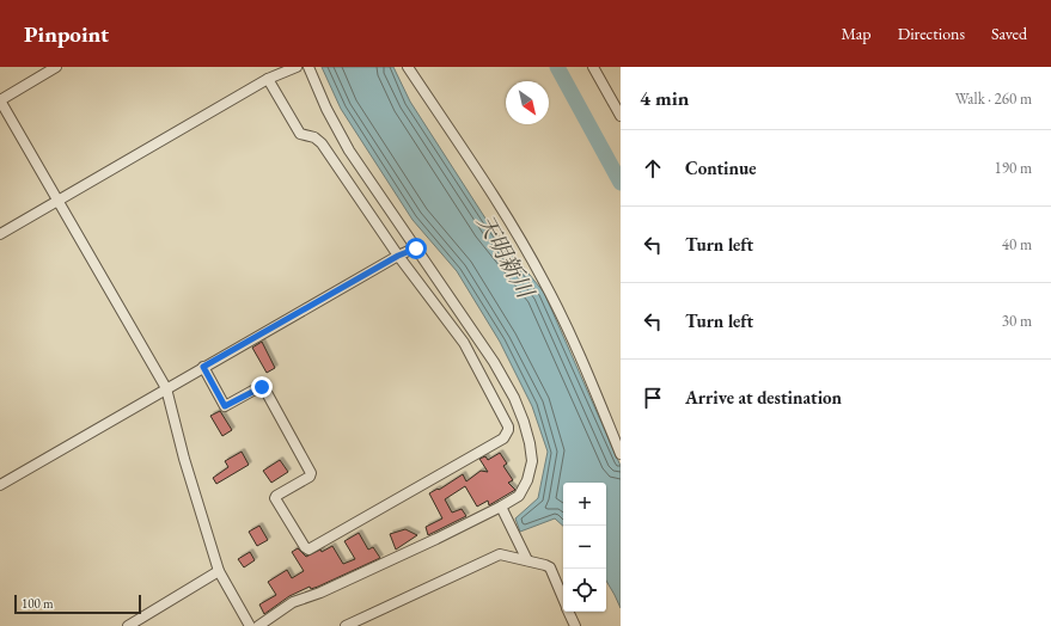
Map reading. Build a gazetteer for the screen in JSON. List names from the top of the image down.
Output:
{
  "water": ["天明新川"],
  "scale_bar": "100 m",
  "north": "bottom right",
  "page": {
    "header": "Pinpoint",
    "nav": ["Map", "Directions", "Saved"],
    "heading": ["4 min", "Walk · 260 m"],
    "list": [
      ["Continue", "190 m"],
      ["Turn left", "40 m"],
      ["Turn left", "30 m"],
      "Arrive at destination"
    ],
    "map_buttons": ["+", "−"],
    "scale": "100 m"
  }
}
